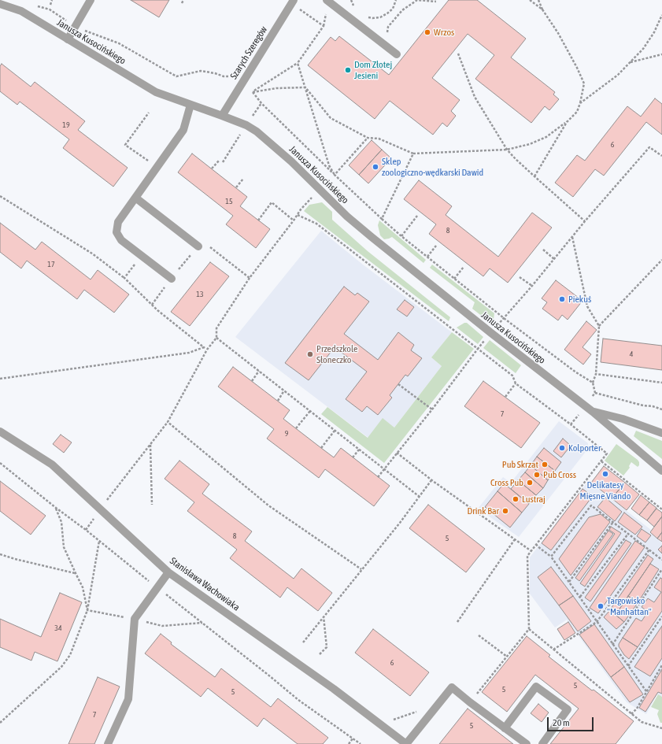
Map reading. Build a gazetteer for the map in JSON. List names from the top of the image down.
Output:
{
  "streets": {
    "street": ["Janusza Kusocińskiego", "Szarych Szeregów", "Stanisława Wachowiaka"]
  },
  "crossings": [
    ["Janusza Kusocińskiego", "Szarych Szeregów"]
  ],
  "places": [
    "Wrzos",
    "Dom Złotej Jesieni",
    "Sklep zoologiczno-wędkarski Dawid",
    "Piekuś",
    "Przedszkole Słoneczko",
    "Kolporter",
    "Pub Skrzat",
    "Delikatesy Mięsne Viando",
    "Pub Cross",
    "Cross Pub",
    "Lustraj",
    "Drink Bar",
    "Targowisko \"Manhattan\""
  ],
  "house_numbers": [
    "19",
    "6",
    "15",
    "8",
    "17",
    "13",
    "4",
    "7",
    "9",
    "8",
    "5",
    "34",
    "6",
    "5",
    "5",
    "5",
    "7",
    "5"
  ],
  "scale_bar": "20 m"
}
